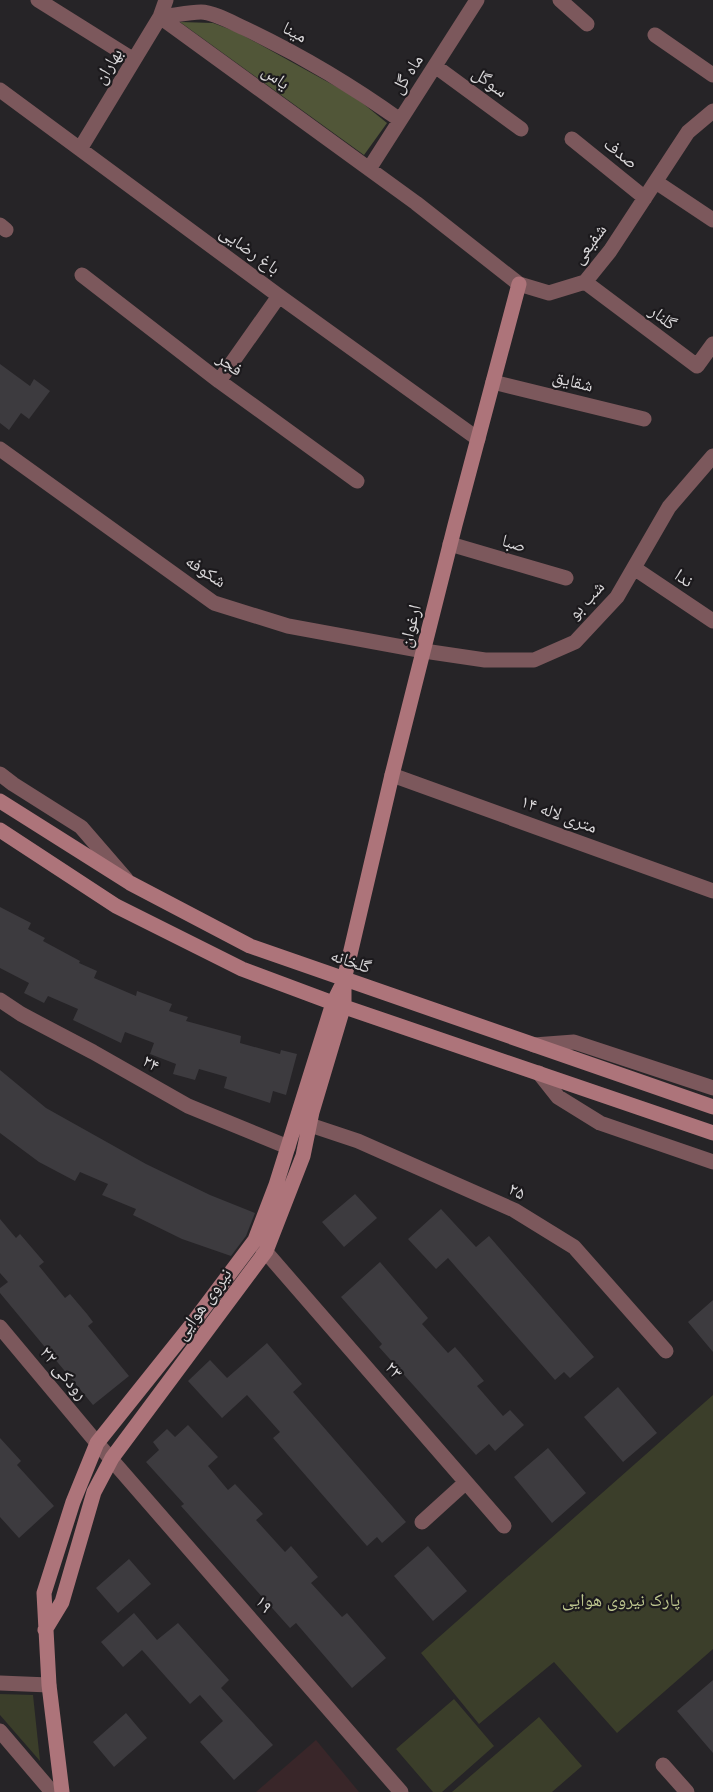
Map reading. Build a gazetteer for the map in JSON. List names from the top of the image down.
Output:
{
  "streets": {
    "street": [
      "مینا",
      "بهاران",
      "ماه گل",
      "یاس",
      "سوگل",
      "صدف",
      "شفیعی",
      "باغ رضایی",
      "گلنار",
      "فجر",
      "شقایق",
      "صبا",
      "شکوفه",
      "ندا",
      "شب بو",
      "ارغوان",
      "۱۴ متری لاله",
      "گلخانه",
      "۲۴",
      "۲۵",
      "نیروی هوایی",
      "۲۳",
      "رودکی ۲۲",
      "۱۹"
    ]
  },
  "crossings": [
    ["مینا", "بهاران"],
    ["مینا", "ماه گل"],
    ["مینا", "یاس"],
    ["بهاران", "یاس"],
    ["بهاران", "باغ رضایی"],
    ["ماه گل", "یاس"],
    ["ماه گل", "سوگل"],
    ["ماه گل", "شفیعی"],
    ["یاس", "شفیعی"],
    ["صدف", "شفیعی"],
    ["شفیعی", "گلنار"],
    ["شفیعی", "ارغوان"],
    ["باغ رضایی", "ارغوان"],
    ["شقایق", "ارغوان"],
    ["صبا", "ارغوان"],
    ["شکوفه", "شب بو"],
    ["شکوفه", "ارغوان"],
    ["ندا", "شب بو"],
    ["شب بو", "ارغوان"],
    ["ارغوان", "۱۴ متری لاله"],
    ["ارغوان", "گلخانه"],
    ["ارغوان", "نیروی هوایی"],
    ["۲۴", "نیروی هوایی"],
    ["۲۵", "نیروی هوایی"],
    ["نیروی هوایی", "۲۳"],
    ["نیروی هوایی", "رودکی ۲۲"],
    ["نیروی هوایی", "۱۹"],
    ["رودکی ۲۲", "۱۹"]
  ],
  "parks": ["پارک نیروی هوایی"]
}
